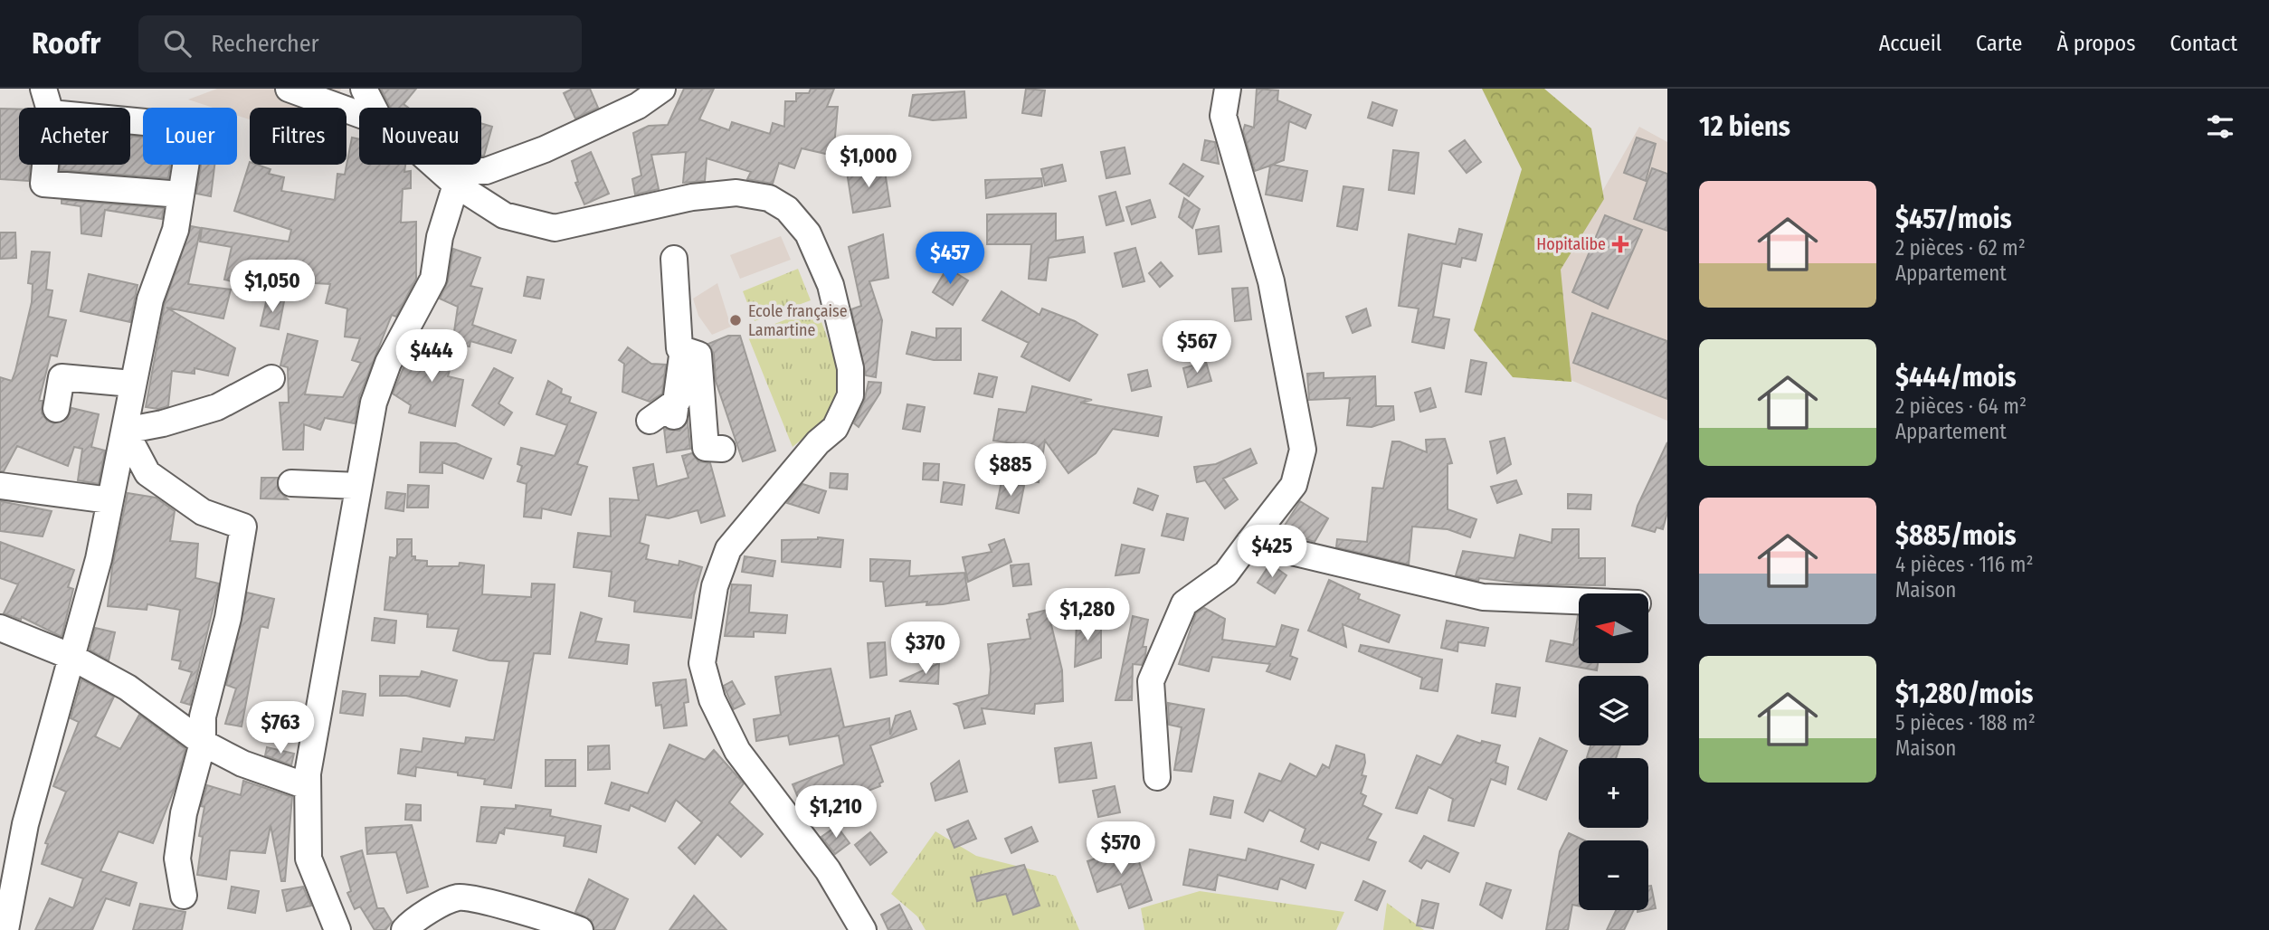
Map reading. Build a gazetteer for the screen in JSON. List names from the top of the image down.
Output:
{
  "places": {
    "health": ["Hopitalibe"],
    "other": ["Ecole française Lamartine"]
  },
  "north": "left",
  "page": {
    "header": "Roofr",
    "search": "Rechercher",
    "nav": [
      "Accueil",
      "Carte",
      "À propos",
      "Contact"
    ],
    "heading": "12 biens",
    "chip": [
      "Acheter",
      "Louer",
      "Filtres",
      "Nouveau"
    ],
    "price": [
      "$1,000",
      "$457",
      "$1,050",
      "$567",
      "$444",
      "$885",
      "$425",
      "$1,280",
      "$370",
      "$763",
      "$1,210",
      "$570"
    ],
    "list": [
      {
        "name": "$457/mois",
        "note": "2 pièces · 62 m² · Appartement"
      },
      {
        "name": "$444/mois",
        "note": "2 pièces · 64 m² · Appartement"
      },
      {
        "name": "$885/mois",
        "note": "4 pièces · 116 m² · Maison"
      },
      {
        "name": "$1,280/mois",
        "note": "5 pièces · 188 m² · Maison"
      }
    ],
    "map_buttons": ["+", "−"]
  }
}
